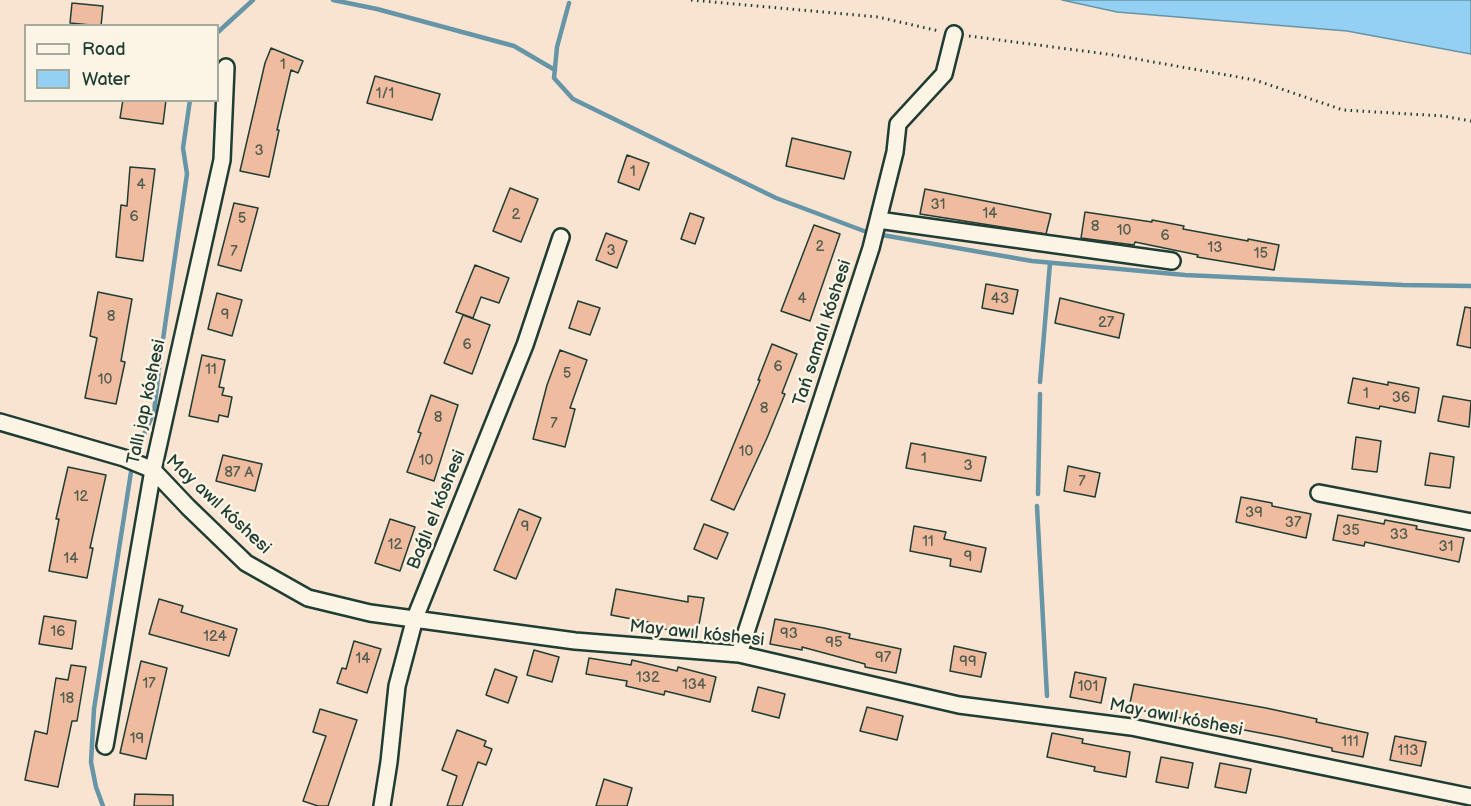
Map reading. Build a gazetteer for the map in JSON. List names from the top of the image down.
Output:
{
  "streets": {
    "street": [
      "Tań samalı kóshesi",
      "Tallı jap kóshesi",
      "May awıl kóshesi",
      "Baǵlı el kóshesi"
    ]
  },
  "crossings": [
    ["Tań samalı kóshesi", "May awıl kóshesi"],
    ["Tallı jap kóshesi", "May awıl kóshesi"],
    ["May awıl kóshesi", "Baǵlı el kóshesi"]
  ],
  "house_numbers": [
    "1",
    "1/1",
    "3",
    "1",
    "4",
    "31",
    "14",
    "2",
    "6",
    "5",
    "8",
    "10",
    "6",
    "2",
    "13",
    "3",
    "7",
    "15",
    "4",
    "43",
    "9",
    "8",
    "27",
    "6",
    "6",
    "11",
    "5",
    "10",
    "1",
    "36",
    "8",
    "8",
    "7",
    "10",
    "1",
    "10",
    "3",
    "87 А",
    "7",
    "12",
    "39",
    "37",
    "9",
    "35",
    "33",
    "11",
    "12",
    "31",
    "9",
    "14",
    "16",
    "93",
    "124",
    "95",
    "97",
    "14",
    "99",
    "132",
    "17",
    "134",
    "101",
    "18",
    "19",
    "111",
    "113"
  ],
  "legend": ["Road", "Water"]
}
